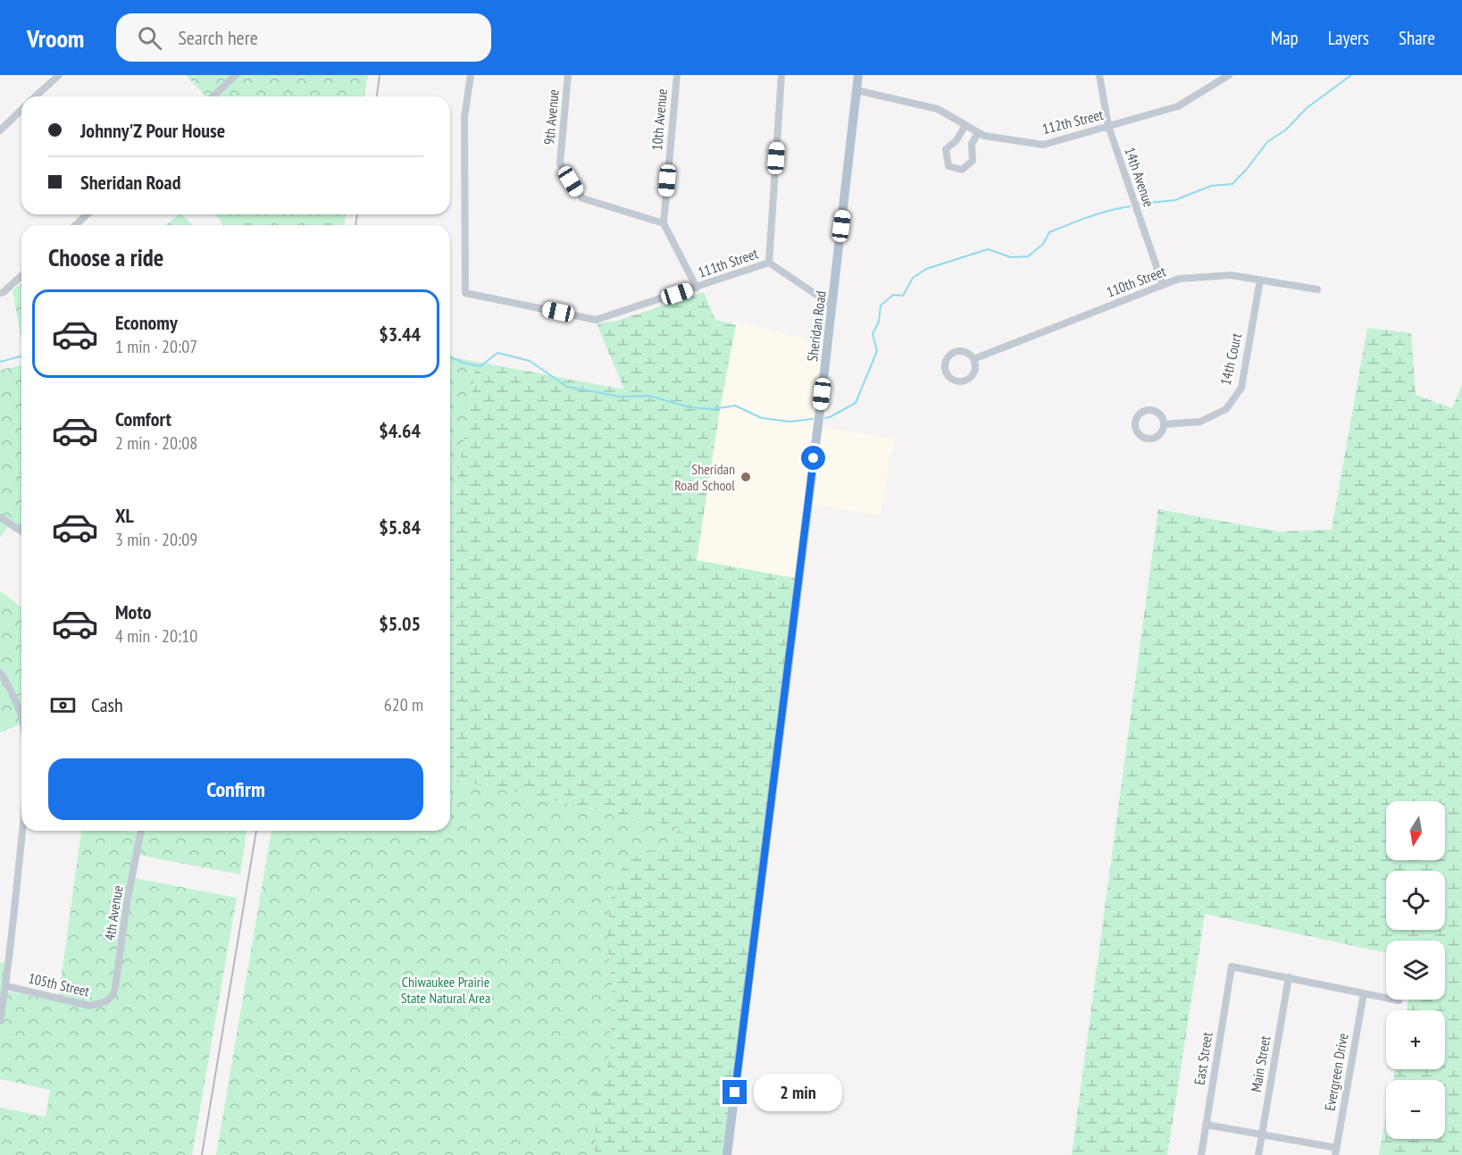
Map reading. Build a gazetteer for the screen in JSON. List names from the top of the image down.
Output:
{
  "streets": {
    "main road": ["Sheridan Road"],
    "street": [
      "9th Avenue",
      "10th Avenue",
      "112th Street",
      "14th Avenue",
      "111th Street",
      "110th Street",
      "14th Court",
      "4th Avenue",
      "105th Street",
      "East Street",
      "Main Street",
      "Evergreen Drive"
    ]
  },
  "crossings": [
    ["9th Avenue", "10th Avenue"],
    ["112th Street", "14th Avenue"],
    ["112th Street", "Sheridan Road"],
    ["14th Avenue", "110th Street"],
    ["111th Street", "Sheridan Road"],
    ["110th Street", "14th Court"],
    ["4th Avenue", "105th Street"],
    ["East Street", "Main Street"]
  ],
  "parks": ["Chiwaukee Prairie State Natural Area"],
  "places": ["Sheridan Road School"],
  "north": "bottom",
  "page": {
    "header": "Vroom",
    "search": "Search here",
    "nav": ["Map", "Layers", "Share"],
    "banner": ["Johnny'Z Pour House", "Sheridan Road"],
    "heading": "Choose a ride",
    "list": [
      {
        "name": "Economy",
        "note": "1 min · 20:07",
        "value": "$3.44"
      },
      {
        "name": "Comfort",
        "note": "2 min · 20:08",
        "value": "$4.64"
      },
      {
        "name": "XL",
        "note": "3 min · 20:09",
        "value": "$5.84"
      },
      {
        "name": "Moto",
        "note": "4 min · 20:10",
        "value": "$5.05"
      }
    ],
    "pay": ["Cash", "620 m"],
    "buttons": "Confirm",
    "map_buttons": ["+", "−"],
    "bubble": "2 min"
  }
}
